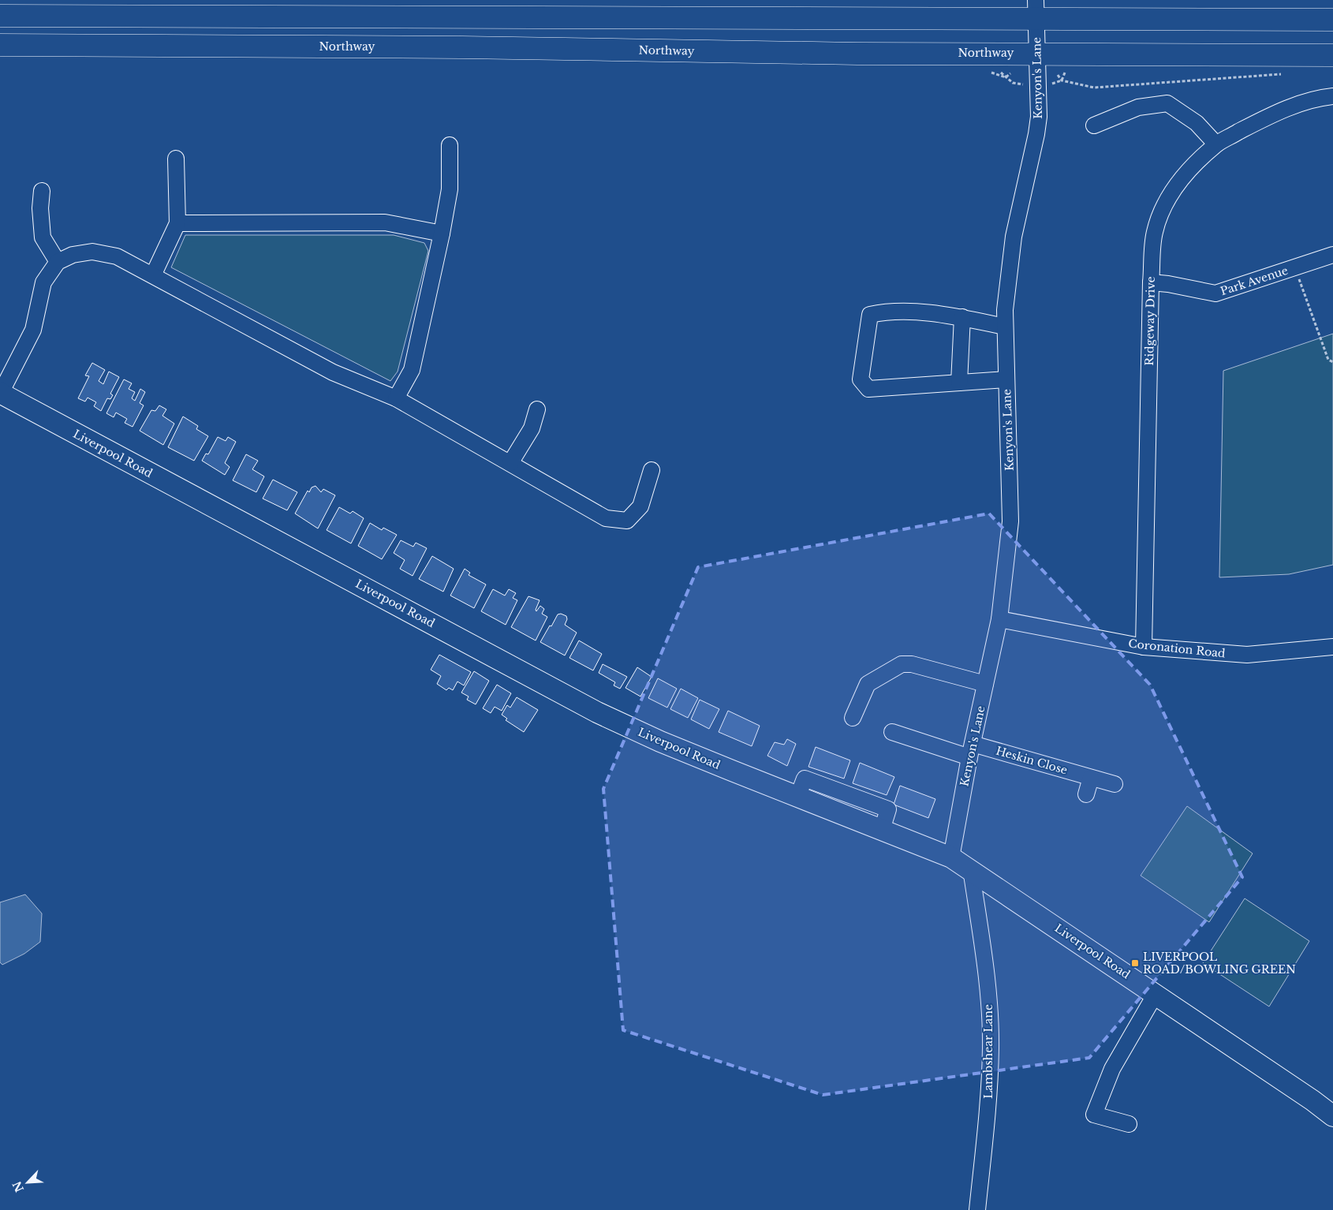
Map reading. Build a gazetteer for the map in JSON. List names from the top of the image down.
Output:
{
  "streets": {
    "highway": ["Northway"],
    "main road": ["Liverpool Road"],
    "street": [
      "Kenyon's Lane",
      "Park Avenue",
      "Ridgeway Drive",
      "Coronation Road",
      "Heskin Close",
      "Lambshear Lane"
    ]
  },
  "crossings": [
    ["Northway", "Kenyon's Lane"],
    ["Kenyon's Lane", "Liverpool Road"],
    ["Kenyon's Lane", "Coronation Road"],
    ["Kenyon's Lane", "Heskin Close"],
    ["Park Avenue", "Ridgeway Drive"],
    ["Ridgeway Drive", "Coronation Road"],
    ["Liverpool Road", "Lambshear Lane"]
  ],
  "places": {
    "transit": ["LIVERPOOL ROAD/BOWLING GREEN"]
  },
  "north": "bottom left"
}
